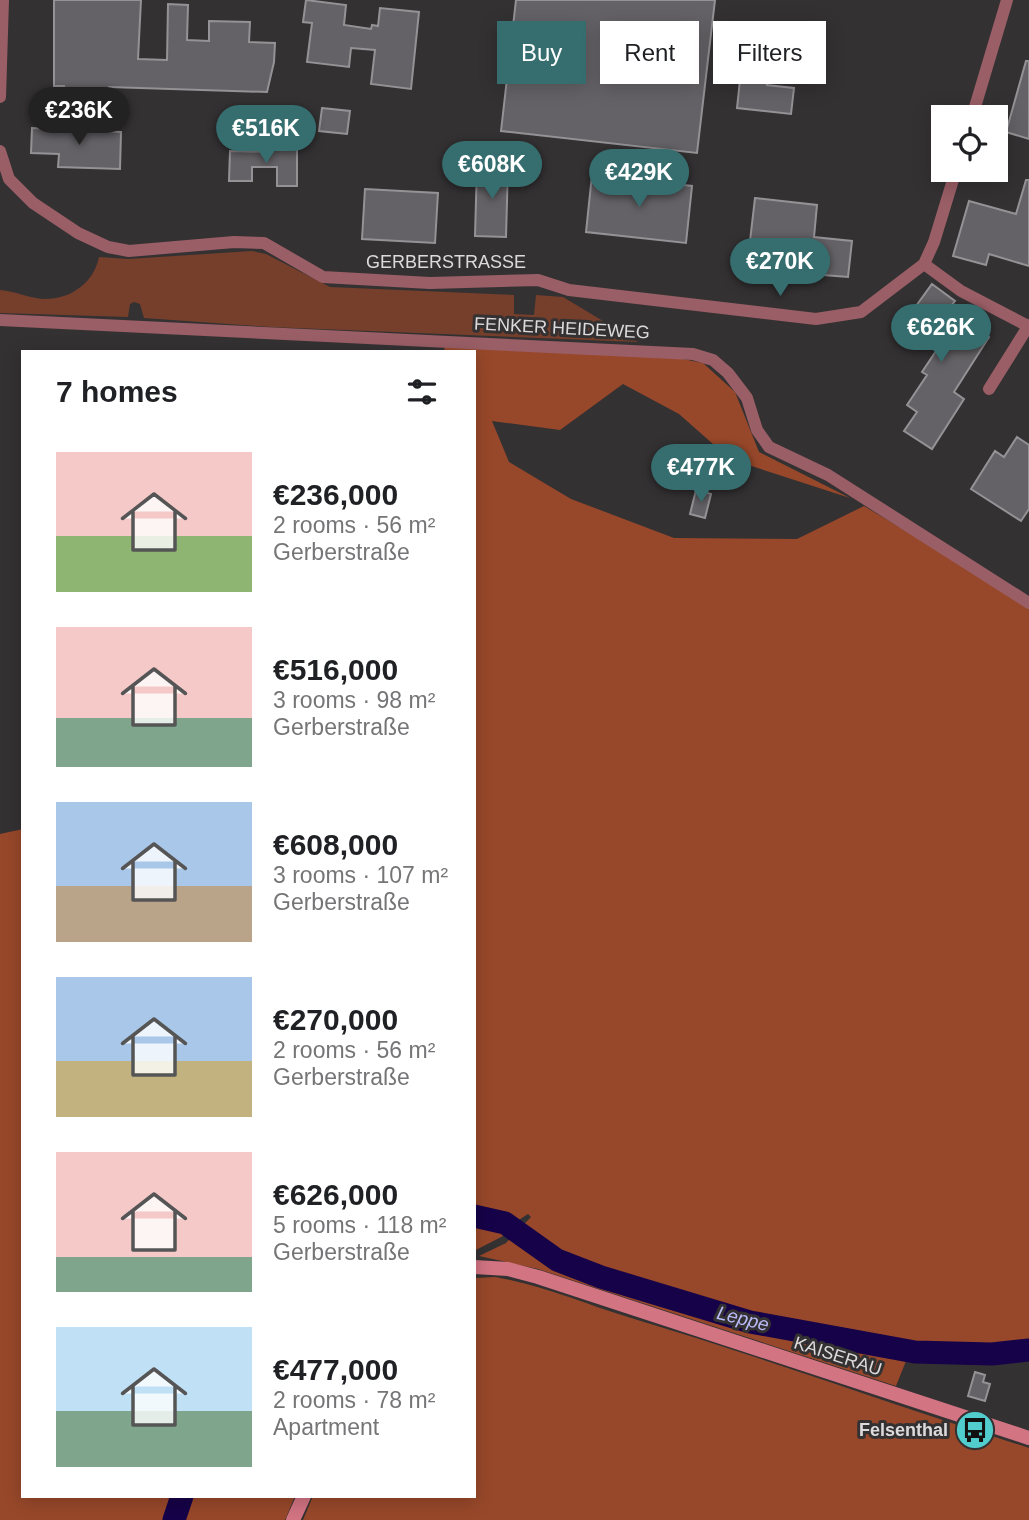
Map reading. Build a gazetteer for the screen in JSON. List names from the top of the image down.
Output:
{
  "streets": {
    "main road": ["KAISERAU"],
    "street": ["GERBERSTRASSE", "FENKER HEIDEWEG"]
  },
  "water": ["Leppe"],
  "places": {
    "bus stop": ["Felsenthal"]
  },
  "page": {
    "chip": ["Buy", "Rent", "Filters"],
    "price": [
      "€236K",
      "€516K",
      "€608K",
      "€429K",
      "€270K",
      "€626K",
      "€477K"
    ],
    "heading": "7 homes",
    "list": [
      {
        "name": "€236,000",
        "note": "2 rooms · 56 m² · Gerberstraße"
      },
      {
        "name": "€516,000",
        "note": "3 rooms · 98 m² · Gerberstraße"
      },
      {
        "name": "€608,000",
        "note": "3 rooms · 107 m² · Gerberstraße"
      },
      {
        "name": "€270,000",
        "note": "2 rooms · 56 m² · Gerberstraße"
      },
      {
        "name": "€626,000",
        "note": "5 rooms · 118 m² · Gerberstraße"
      },
      {
        "name": "€477,000",
        "note": "2 rooms · 78 m² · Apartment"
      }
    ]
  }
}
